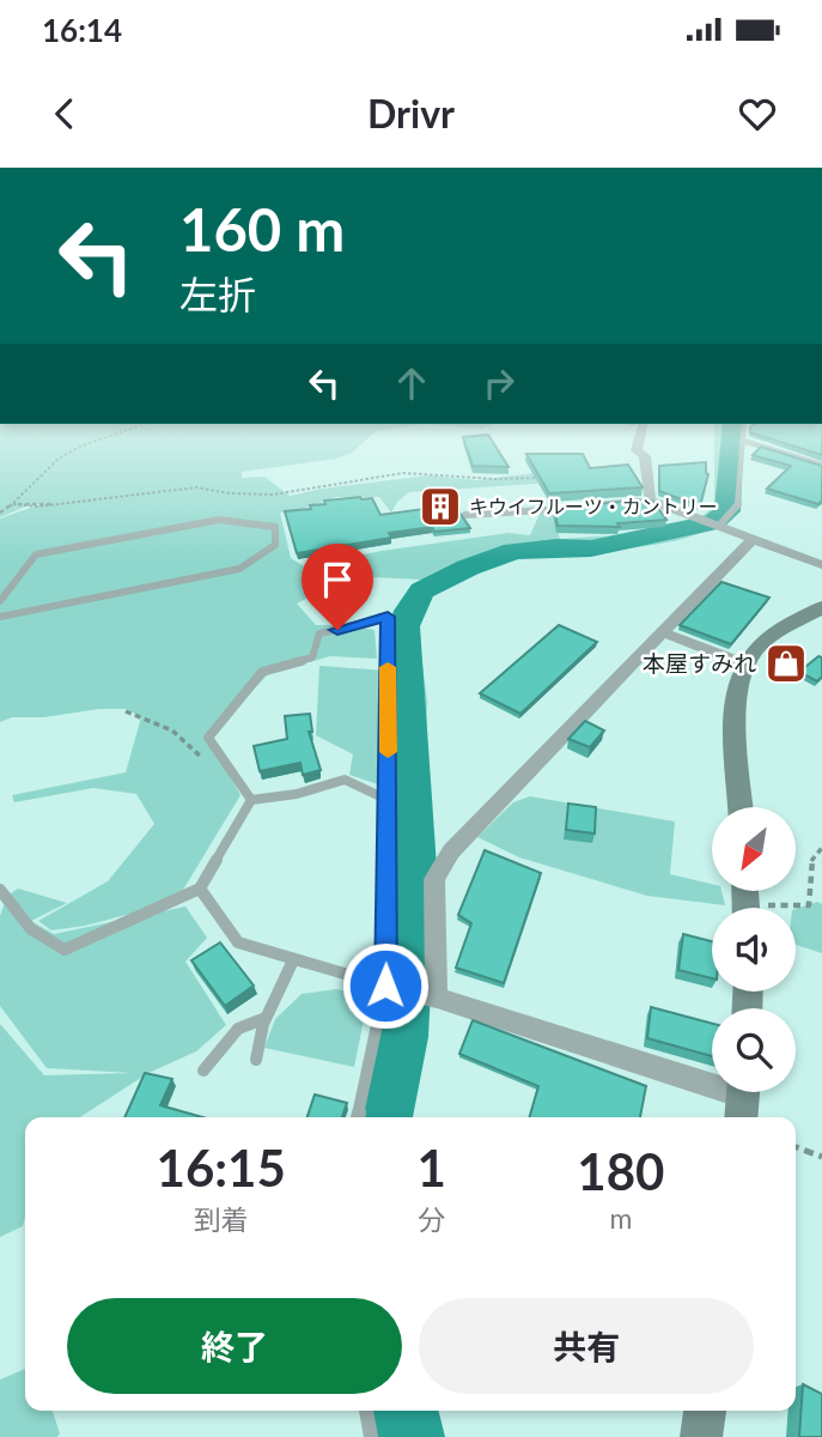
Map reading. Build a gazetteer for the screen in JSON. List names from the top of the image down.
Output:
{
  "places": {
    "building": ["キウイフルーツ・カントリー"],
    "shop": ["本屋すみれ"]
  },
  "north": "bottom left",
  "page": {
    "status": "16:14",
    "header": "Drivr",
    "turn": ["160 m", "左折"],
    "eta": [
      "16:15",
      "到着",
      "1",
      "分",
      "180",
      "m"
    ],
    "buttons": ["終了", "共有"]
  }
}
